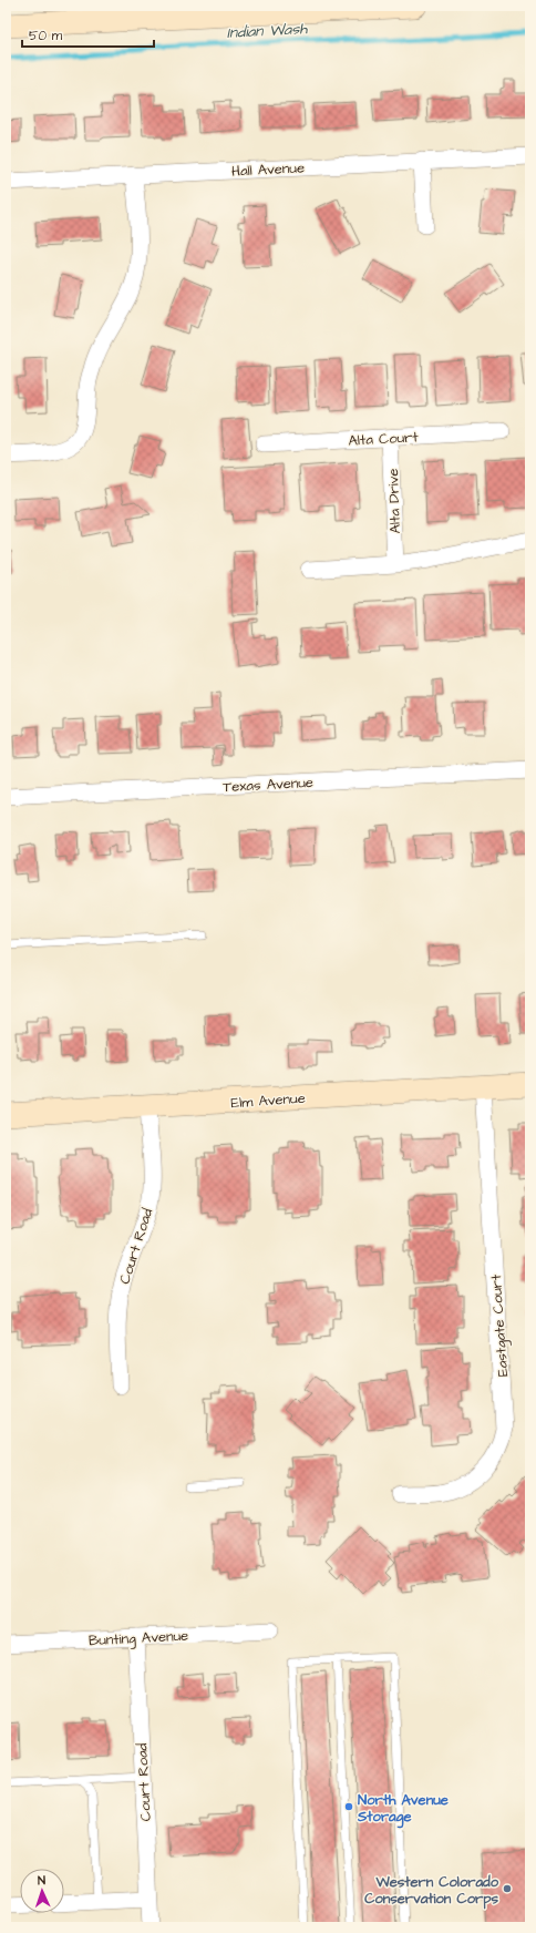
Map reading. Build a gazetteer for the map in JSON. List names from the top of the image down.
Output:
{
  "streets": {
    "street": [
      "Hall Avenue",
      "Alta Court",
      "Alta Drive",
      "Texas Avenue",
      "Elm Avenue",
      "Court Road",
      "Eastgate Court",
      "Bunting Avenue"
    ]
  },
  "crossings": [
    ["Alta Court", "Alta Drive"],
    ["Elm Avenue", "Court Road"],
    ["Elm Avenue", "Eastgate Court"],
    ["Court Road", "Bunting Avenue"]
  ],
  "water": ["Indian Wash"],
  "places": ["North Avenue Storage", "Western Colorado Conservation Corps"],
  "scale_bar": "50 m",
  "north": "top"
}
